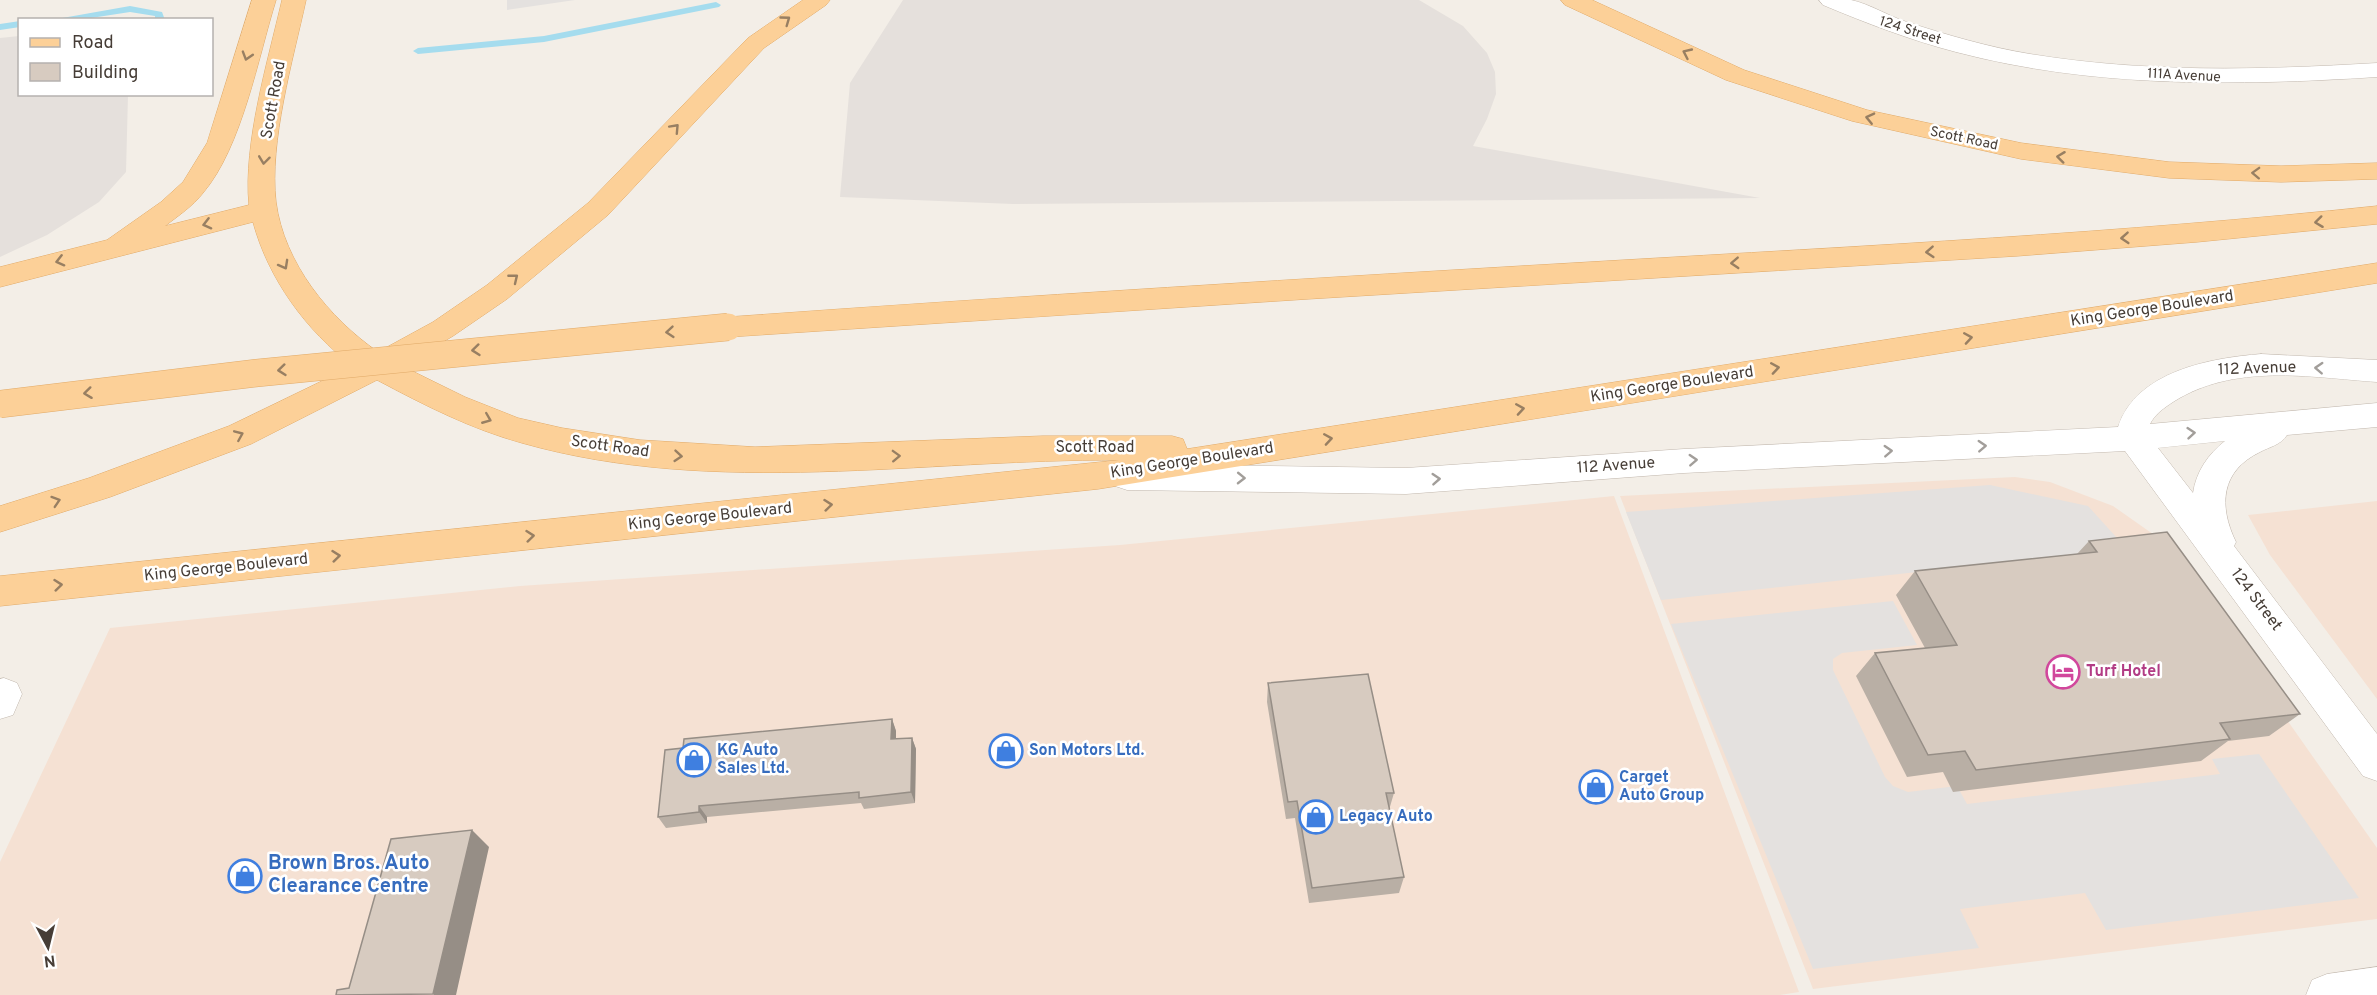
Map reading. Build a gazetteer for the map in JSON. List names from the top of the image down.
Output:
{
  "streets": {
    "main road": ["Scott Road", "King George Boulevard"],
    "street": ["124 Street", "111A Avenue", "112 Avenue"]
  },
  "crossings": [
    ["124 Street", "111A Avenue"],
    ["124 Street", "112 Avenue"],
    ["Scott Road", "King George Boulevard"],
    ["King George Boulevard", "112 Avenue"]
  ],
  "places": {
    "hotel": ["Turf Hotel"],
    "shop": [
      "Son Motors Ltd.",
      "KG Auto Sales Ltd.",
      "Carget Auto Group",
      "Legacy Auto",
      "Brown Bros. Auto Clearance Centre"
    ]
  },
  "legend": ["Road", "Building"],
  "north": "bottom"
}
